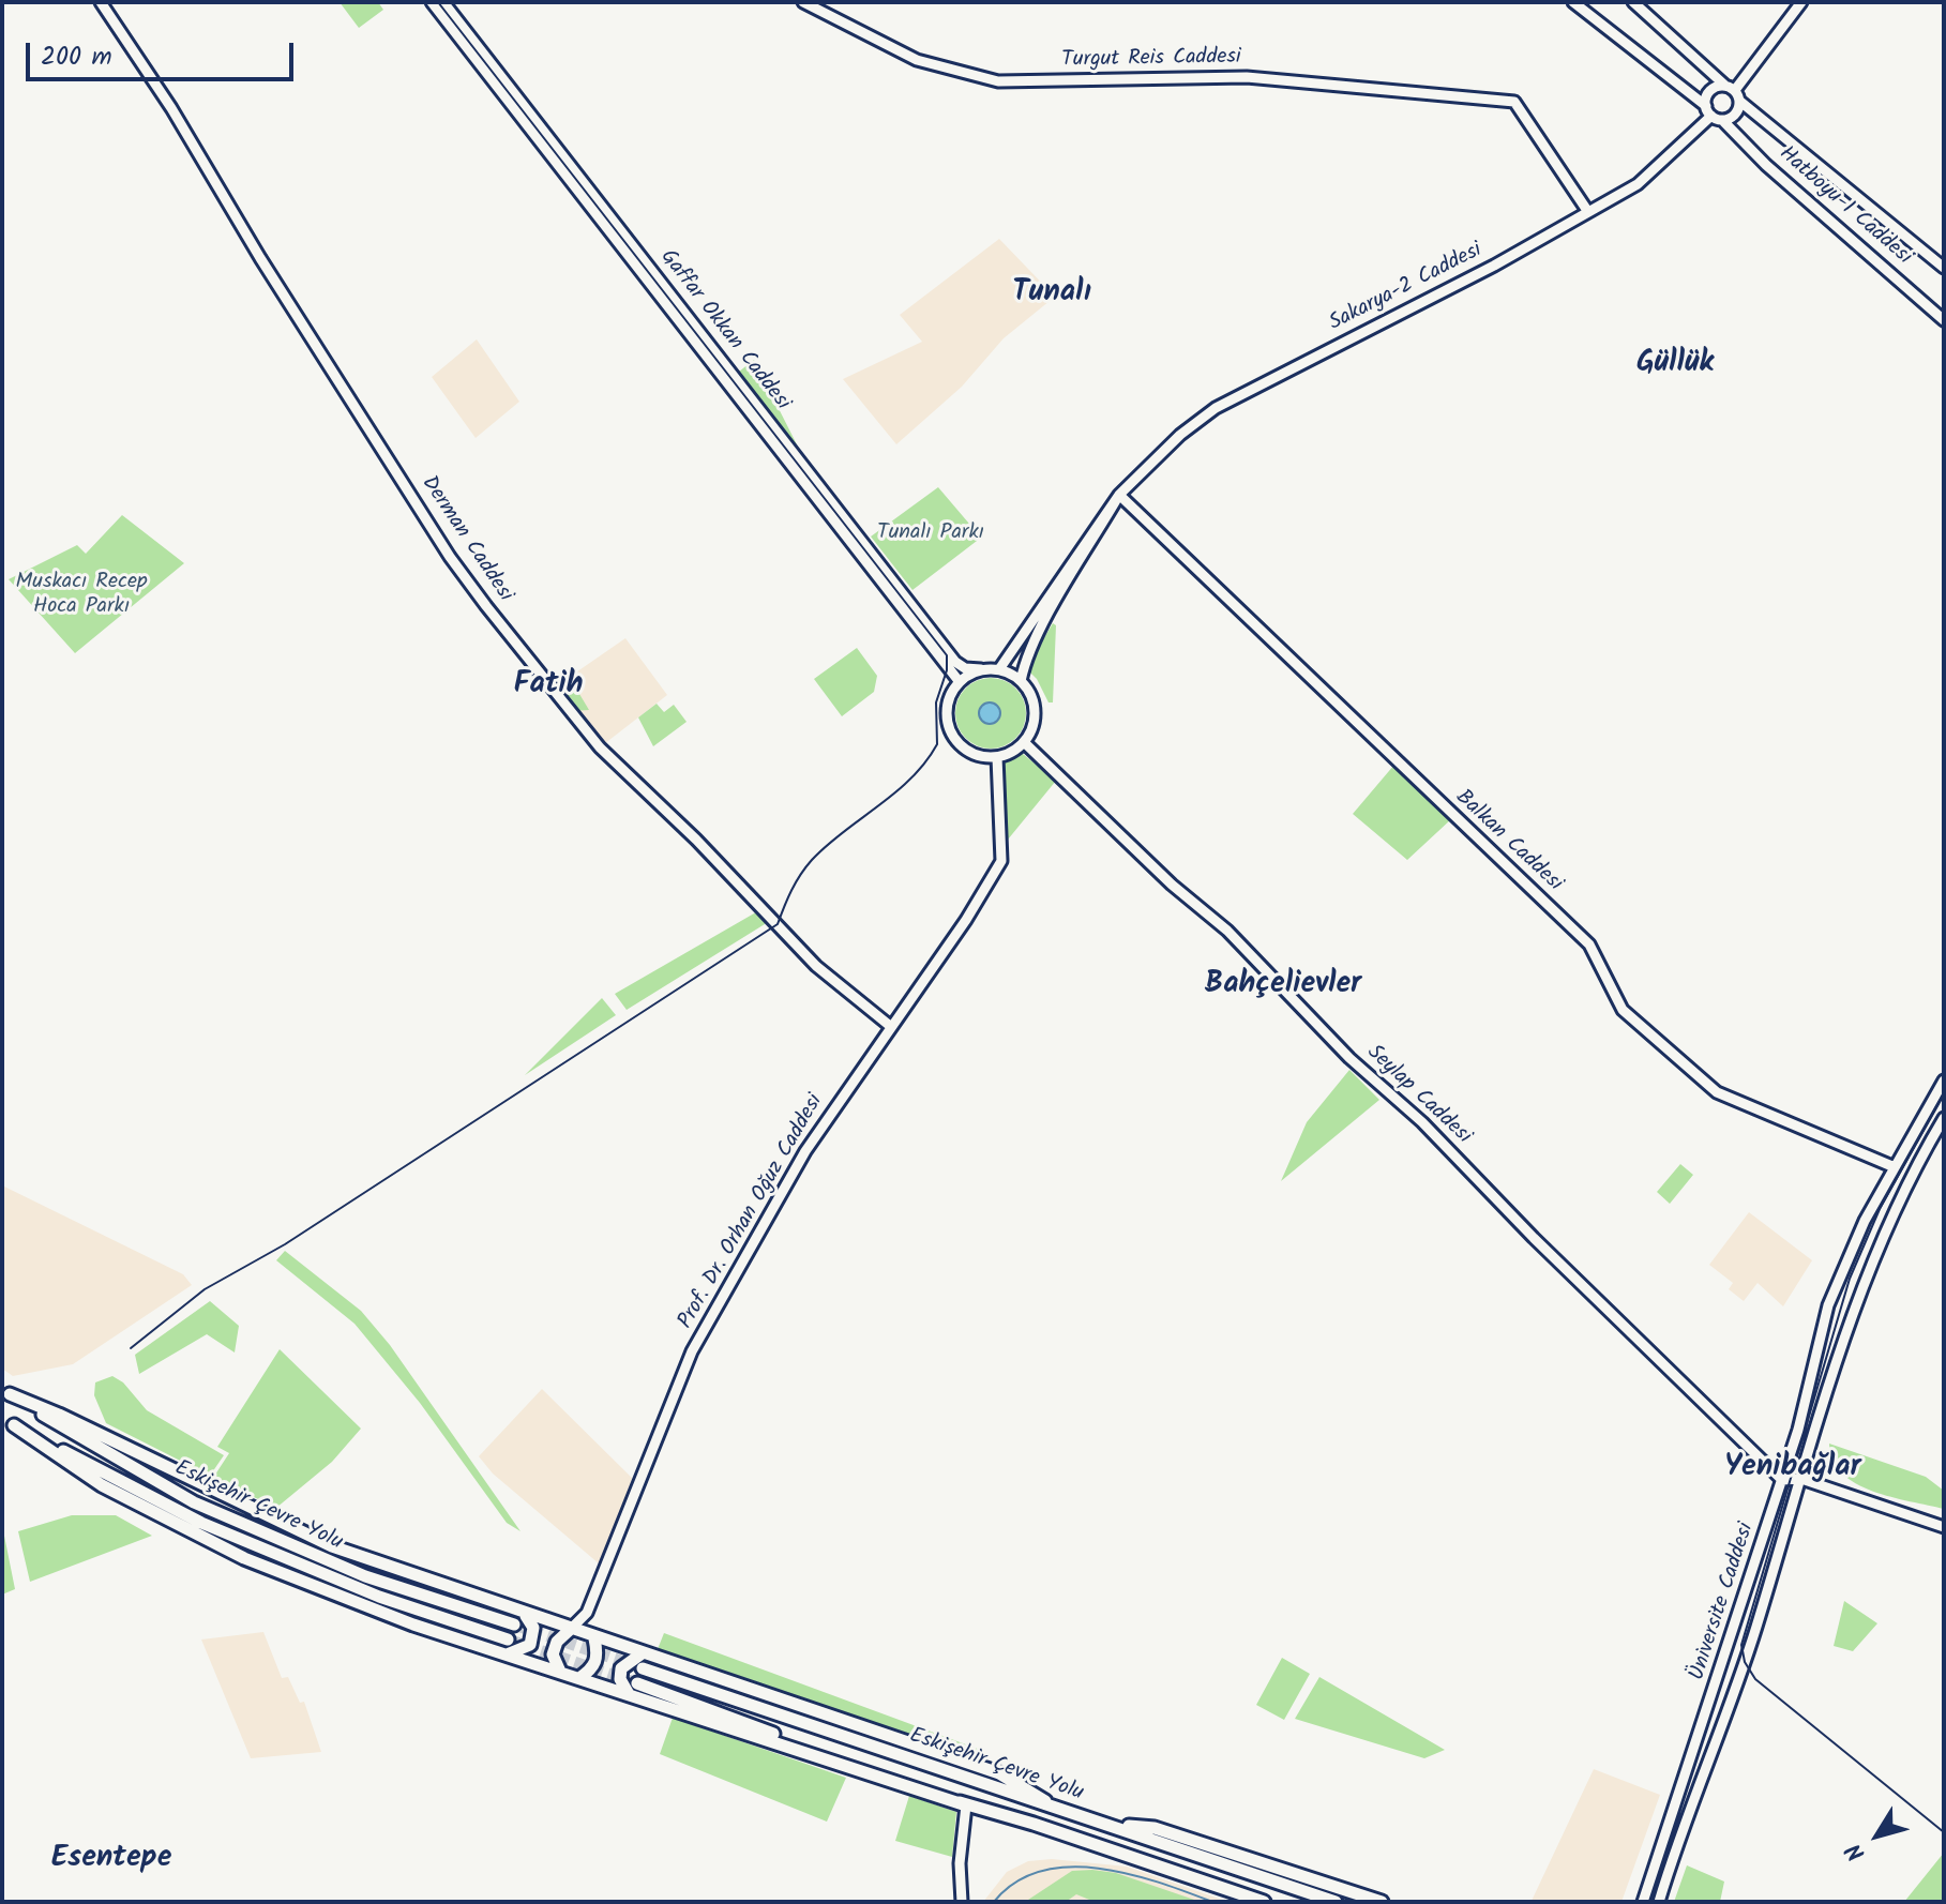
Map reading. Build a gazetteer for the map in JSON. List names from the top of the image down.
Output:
{
  "streets": {
    "highway": ["Eskişehir Çevre Yolu"],
    "main road": [
      "Turgut Reis Caddesi",
      "Hatboyu-1 Caddesi",
      "Sakarya-2 Caddesi",
      "Gaffar Okkan Caddesi",
      "Derman Caddesi",
      "Balkan Caddesi",
      "Seylap Caddesi",
      "Prof. Dr. Orhan Oğuz Caddesi",
      "Üniversite Caddesi"
    ]
  },
  "crossings": [
    ["Turgut Reis Caddesi", "Sakarya-2 Caddesi"],
    ["Hatboyu-1 Caddesi", "Sakarya-2 Caddesi"],
    ["Sakarya-2 Caddesi", "Gaffar Okkan Caddesi"],
    ["Sakarya-2 Caddesi", "Balkan Caddesi"],
    ["Sakarya-2 Caddesi", "Seylap Caddesi"],
    ["Sakarya-2 Caddesi", "Prof. Dr. Orhan Oğuz Caddesi"],
    ["Gaffar Okkan Caddesi", "Seylap Caddesi"],
    ["Gaffar Okkan Caddesi", "Prof. Dr. Orhan Oğuz Caddesi"],
    ["Derman Caddesi", "Prof. Dr. Orhan Oğuz Caddesi"],
    ["Balkan Caddesi", "Üniversite Caddesi"],
    ["Seylap Caddesi", "Prof. Dr. Orhan Oğuz Caddesi"],
    ["Seylap Caddesi", "Üniversite Caddesi"]
  ],
  "districts": [
    "Tunalı",
    "Güllük",
    "Fatih",
    "Bahçelievler",
    "Yenibağlar",
    "Esentepe"
  ],
  "parks": ["Tunalı Parkı", "Muskacı Recep Hoca Parkı"],
  "scale_bar": "200 m",
  "north": "bottom left"
}
